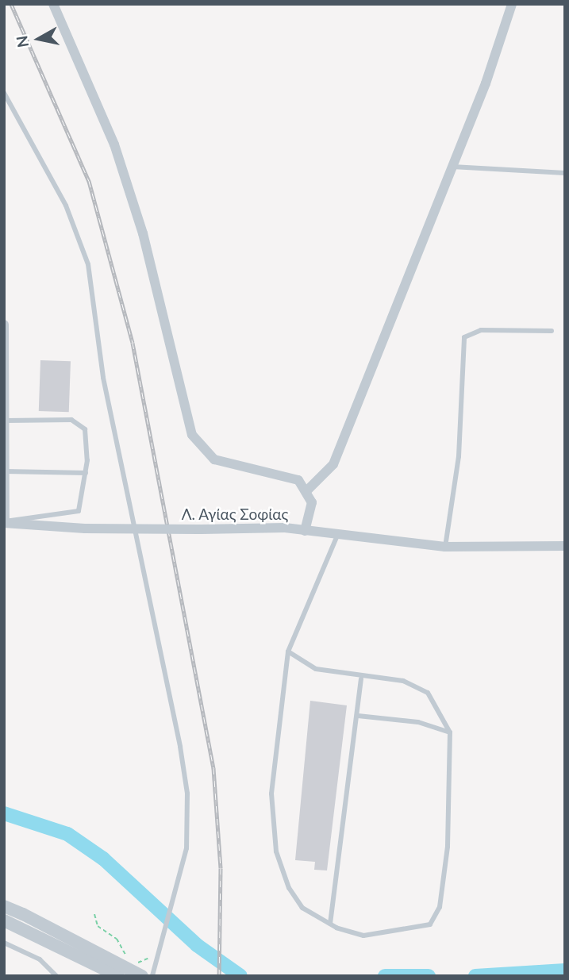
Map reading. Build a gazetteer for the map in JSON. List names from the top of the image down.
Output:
{
  "streets": {
    "street": ["Λ. Αγίας Σοφίας"]
  },
  "north": "left"
}
